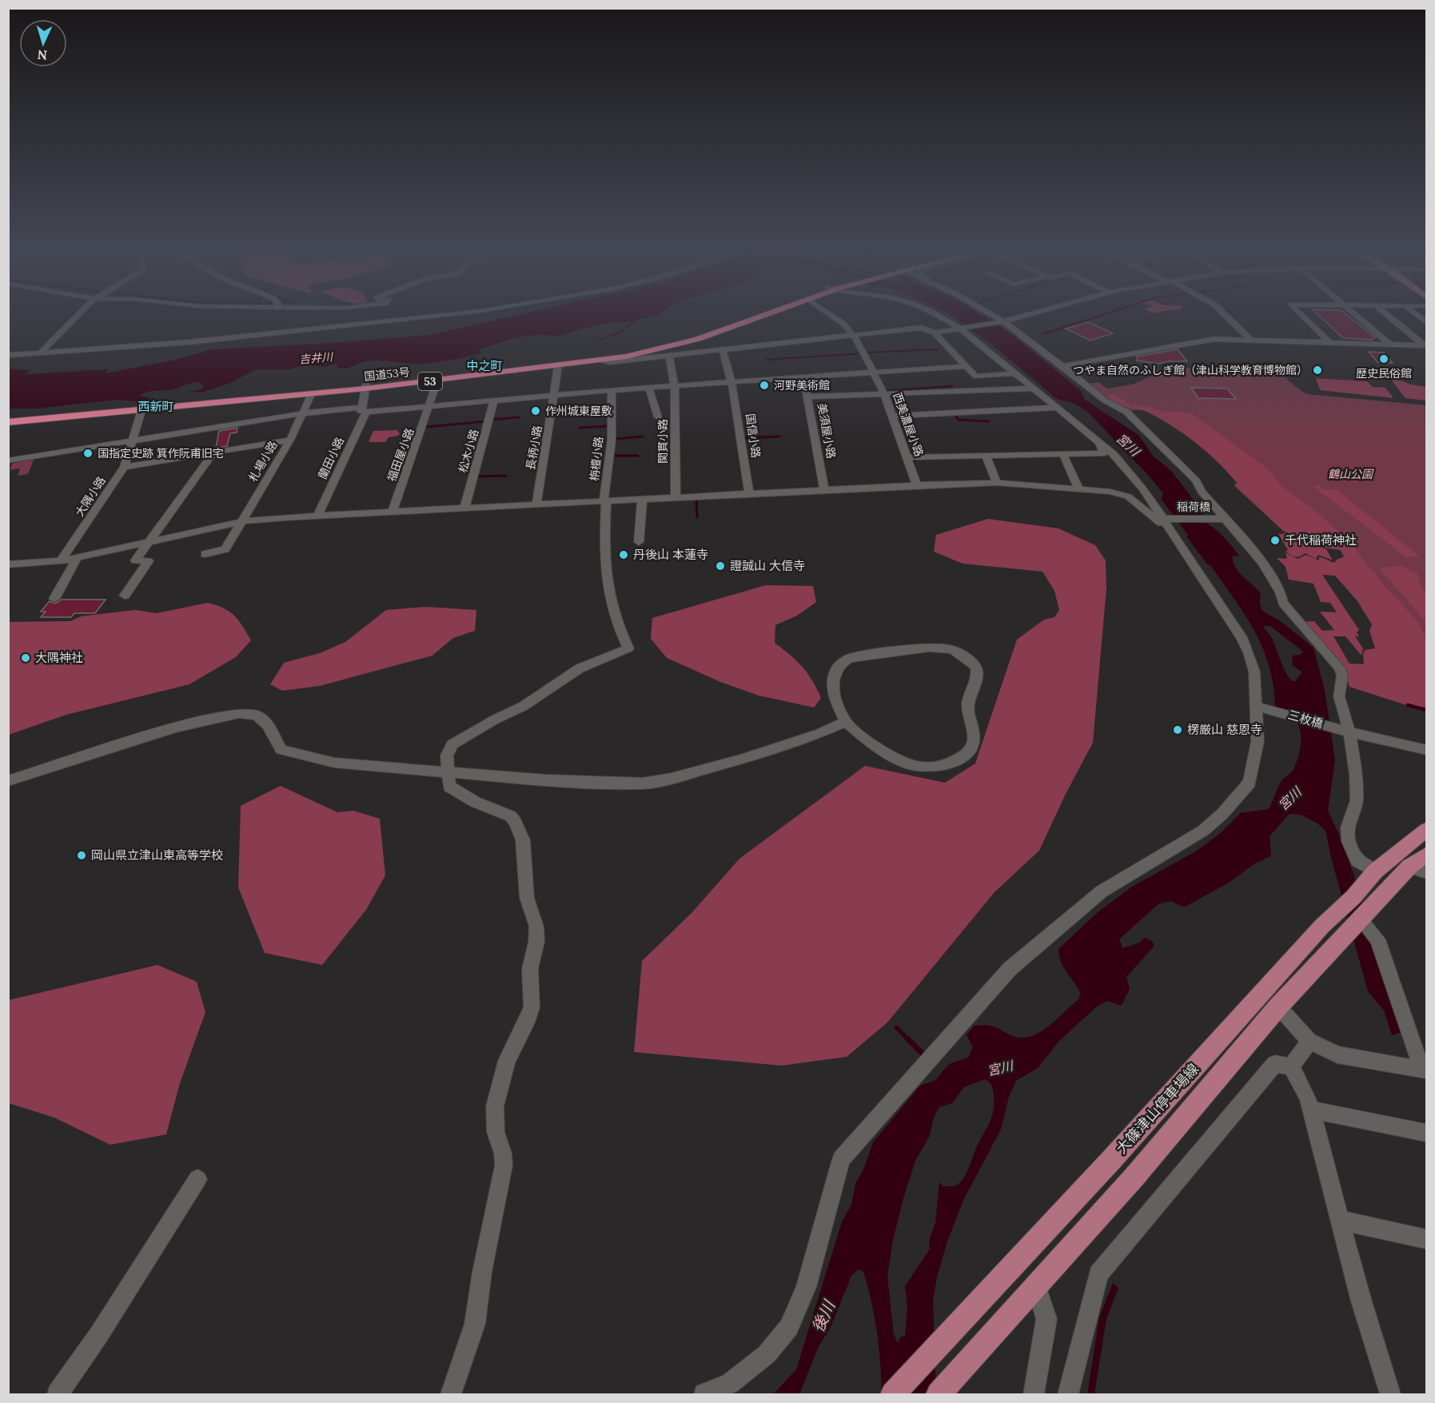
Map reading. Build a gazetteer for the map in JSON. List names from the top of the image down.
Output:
{
  "streets": {
    "highway": ["国道53号", "53"],
    "main road": ["大篠津山停車場線"],
    "street": [
      "西美濃屋小路",
      "美須屋小路",
      "国信小路",
      "関貫小路",
      "長柄小路",
      "松木小路",
      "福田屋小路",
      "蘭田小路",
      "栴檀小路",
      "札場小路",
      "大隅小路",
      "稲荷橋",
      "三枚橋"
    ]
  },
  "crossings": [
    ["国道53号", "長柄小路"],
    ["国道53号", "福田屋小路"],
    ["国道53号", "蘭田小路"],
    ["国道53号", "札場小路"],
    ["国道53号", "大隅小路"]
  ],
  "districts": ["中之町", "西新町"],
  "water": ["吉井川", "宮川", "後川"],
  "parks": ["鶴山公園"],
  "places": [
    "歴史民俗館",
    "つやま自然のふしぎ館（津山科学教育博物館）",
    "河野美術館",
    "作州城東屋敷",
    "国指定史跡 箕作阮甫旧宅",
    "千代稲荷神社",
    "丹後山 本蓮寺",
    "證誠山 大信寺",
    "大隅神社",
    "楞厳山 慈恩寺",
    "岡山県立津山東高等学校"
  ],
  "north": "bottom"
}
